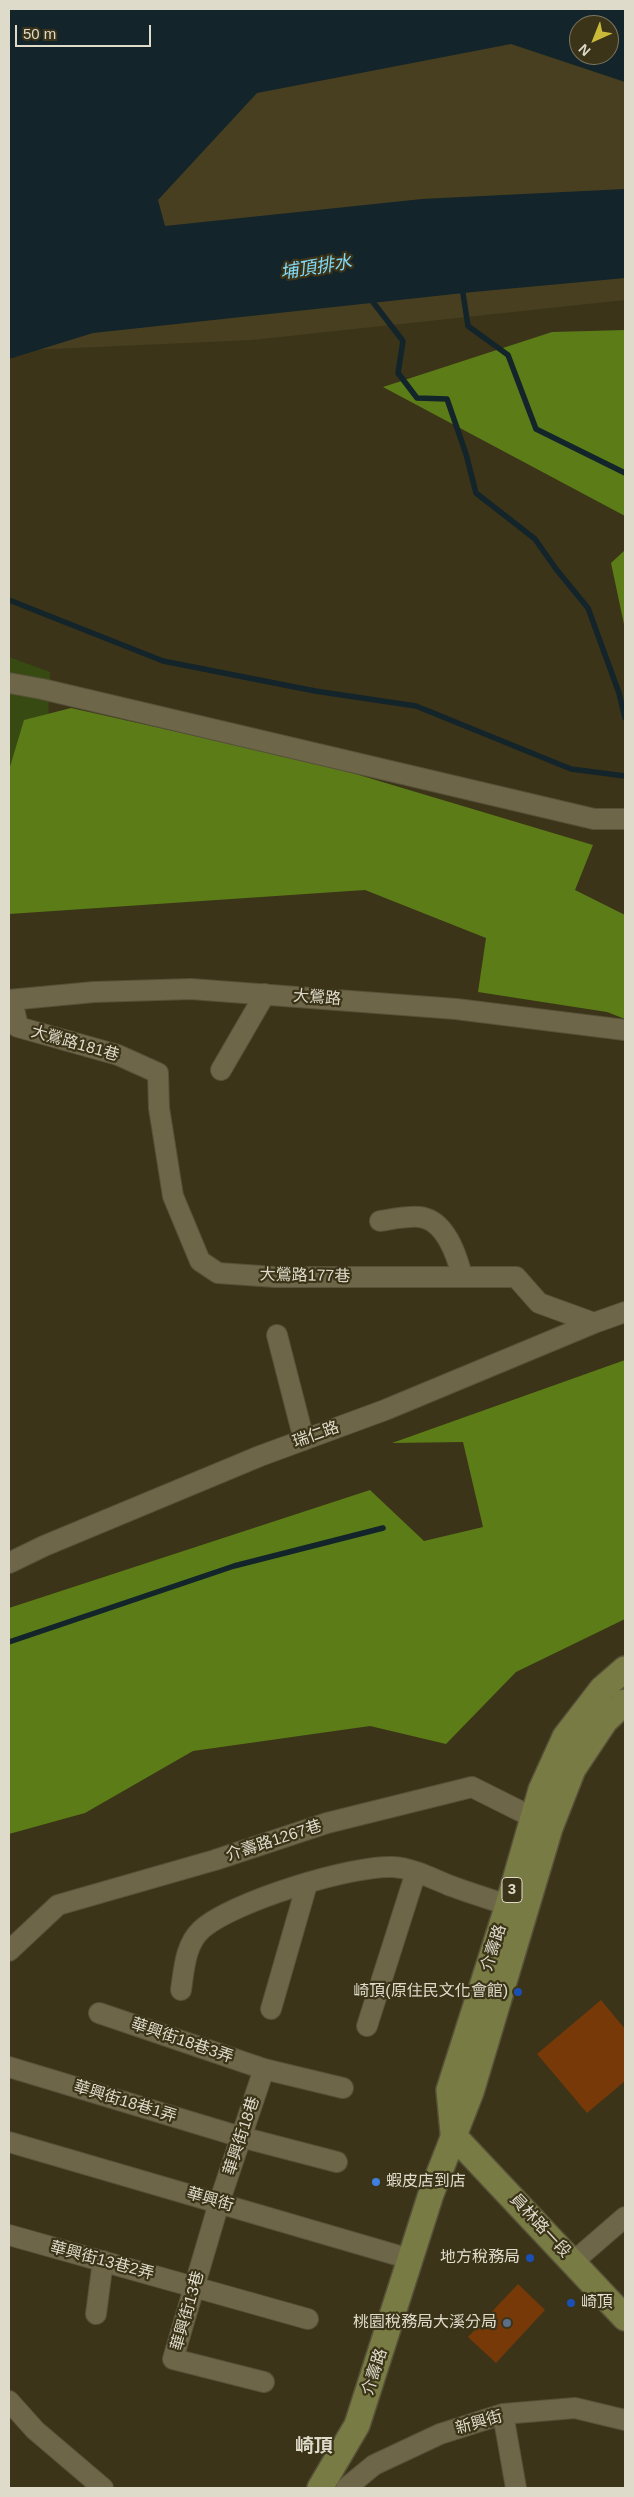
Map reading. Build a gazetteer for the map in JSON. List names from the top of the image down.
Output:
{
  "streets": {
    "main road": ["3", "介壽路", "員林路一段"],
    "street": [
      "大鶯路",
      "大鶯路181巷",
      "大鶯路177巷",
      "瑞仁路",
      "介壽路1267巷",
      "華興街18巷3弄",
      "華興街18巷1弄",
      "華興街18巷",
      "華興街",
      "華興街13巷2弄",
      "華興街13巷",
      "新興街"
    ]
  },
  "crossings": [
    ["大鶯路", "大鶯路181巷"],
    ["大鶯路181巷", "大鶯路177巷"],
    ["大鶯路177巷", "瑞仁路"],
    ["介壽路1267巷", "介壽路"],
    ["介壽路", "華興街"],
    ["介壽路", "員林路一段"],
    ["華興街18巷3弄", "華興街18巷"],
    ["華興街18巷1弄", "華興街18巷"],
    ["華興街18巷", "華興街"],
    ["華興街18巷", "華興街13巷"],
    ["華興街", "華興街13巷"],
    ["華興街13巷2弄", "華興街13巷"]
  ],
  "districts": ["崎頂"],
  "water": ["埔頂排水"],
  "places": [
    "崎頂(原住民文化會館)",
    "蝦皮店到店",
    "地方稅務局",
    "崎頂",
    "桃園稅務局大溪分局"
  ],
  "scale_bar": "50 m",
  "north": "bottom left"
}
